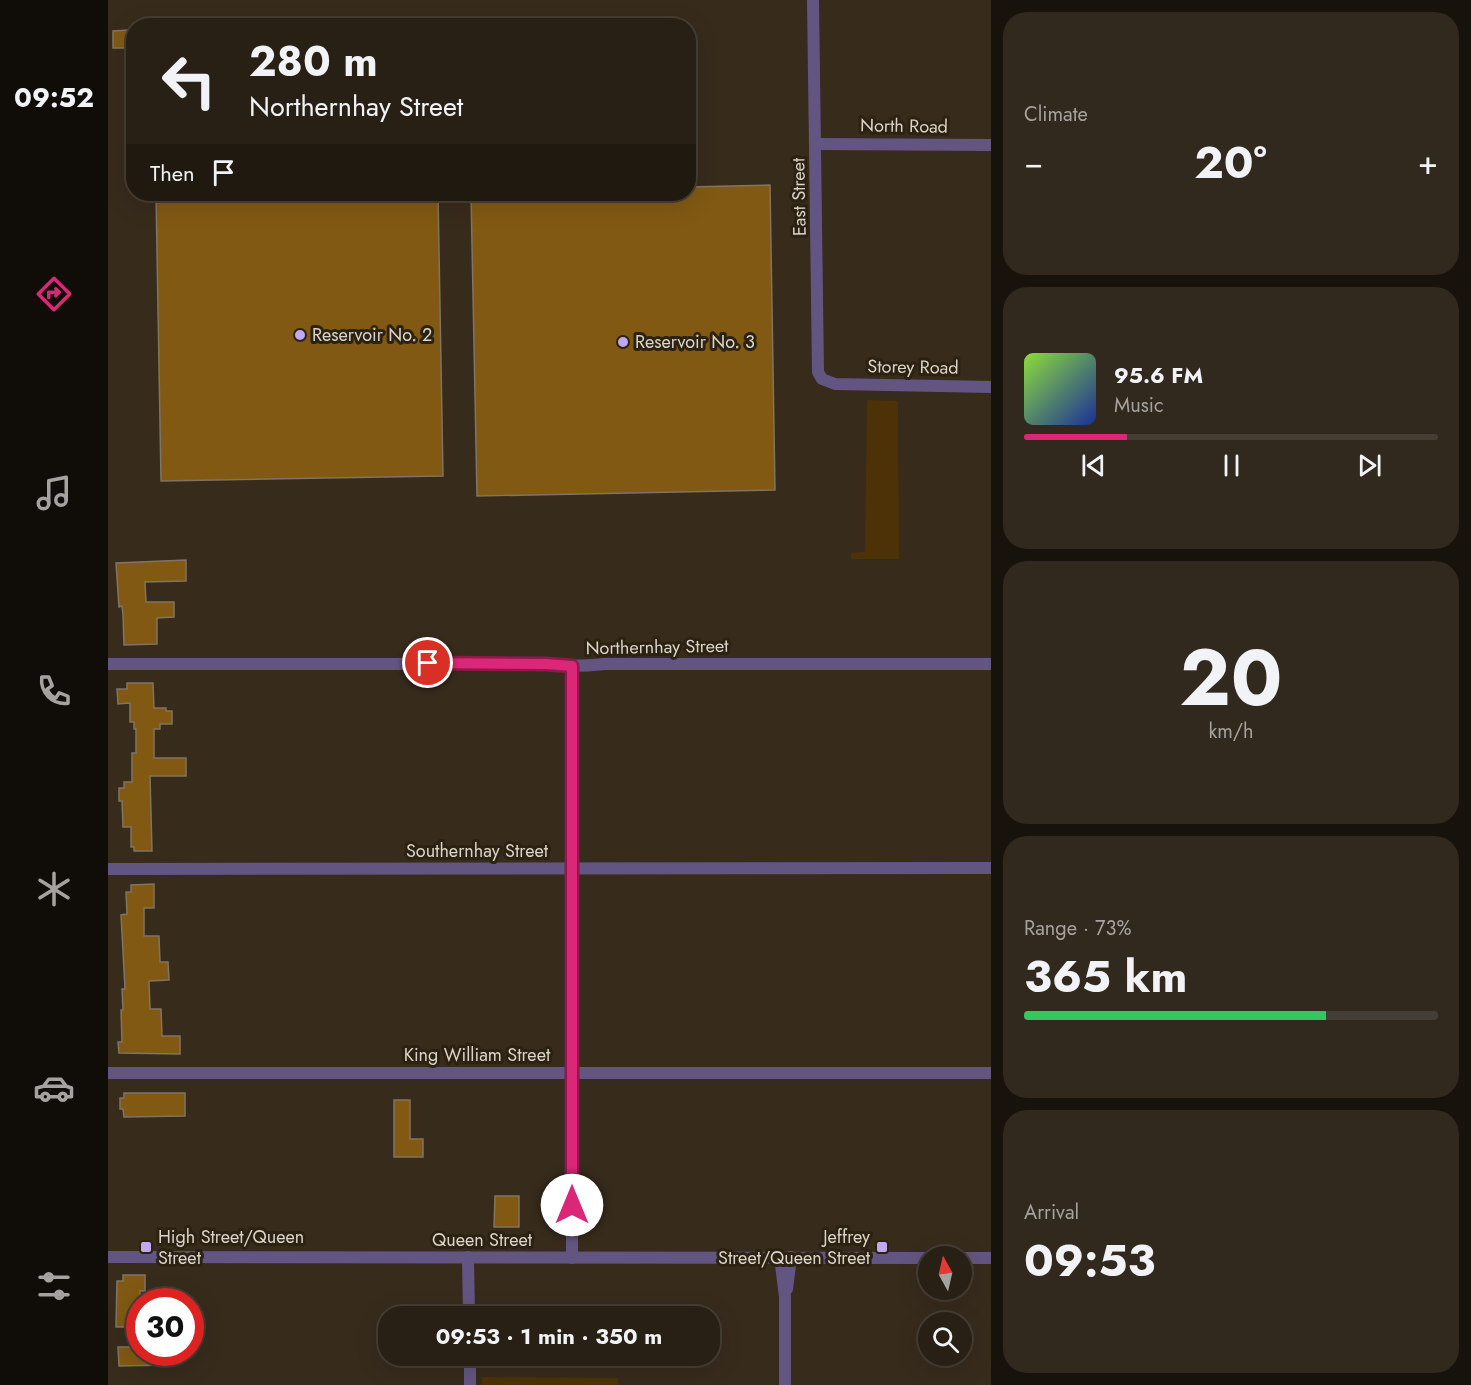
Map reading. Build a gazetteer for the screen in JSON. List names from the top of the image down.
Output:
{
  "streets": {
    "street": [
      "North Road",
      "East Street",
      "Storey Road",
      "Northernhay Street",
      "Southernhay Street",
      "King William Street",
      "Queen Street"
    ]
  },
  "crossings": [
    ["North Road", "East Street"],
    ["East Street", "Storey Road"]
  ],
  "places": {
    "other": ["Reservoir No. 2", "Reservoir No. 3"],
    "transit": ["High Street/Queen Street", "Jeffrey Street/Queen Street"]
  },
  "north": "top",
  "page": {
    "tabs": "09:52",
    "tile": [
      "Climate",
      ["20", "km/h"],
      ["Range · 73%", "365 km"],
      ["Arrival", "09:53"]
    ],
    "turn": ["280 m", "Northernhay Street"],
    "heat": ["−", "20°", "+"],
    "then": "Then",
    "song": ["95.6 FM", "Music"],
    "limit": "30",
    "trip": "09:53 · 1 min · 350 m"
  }
}
